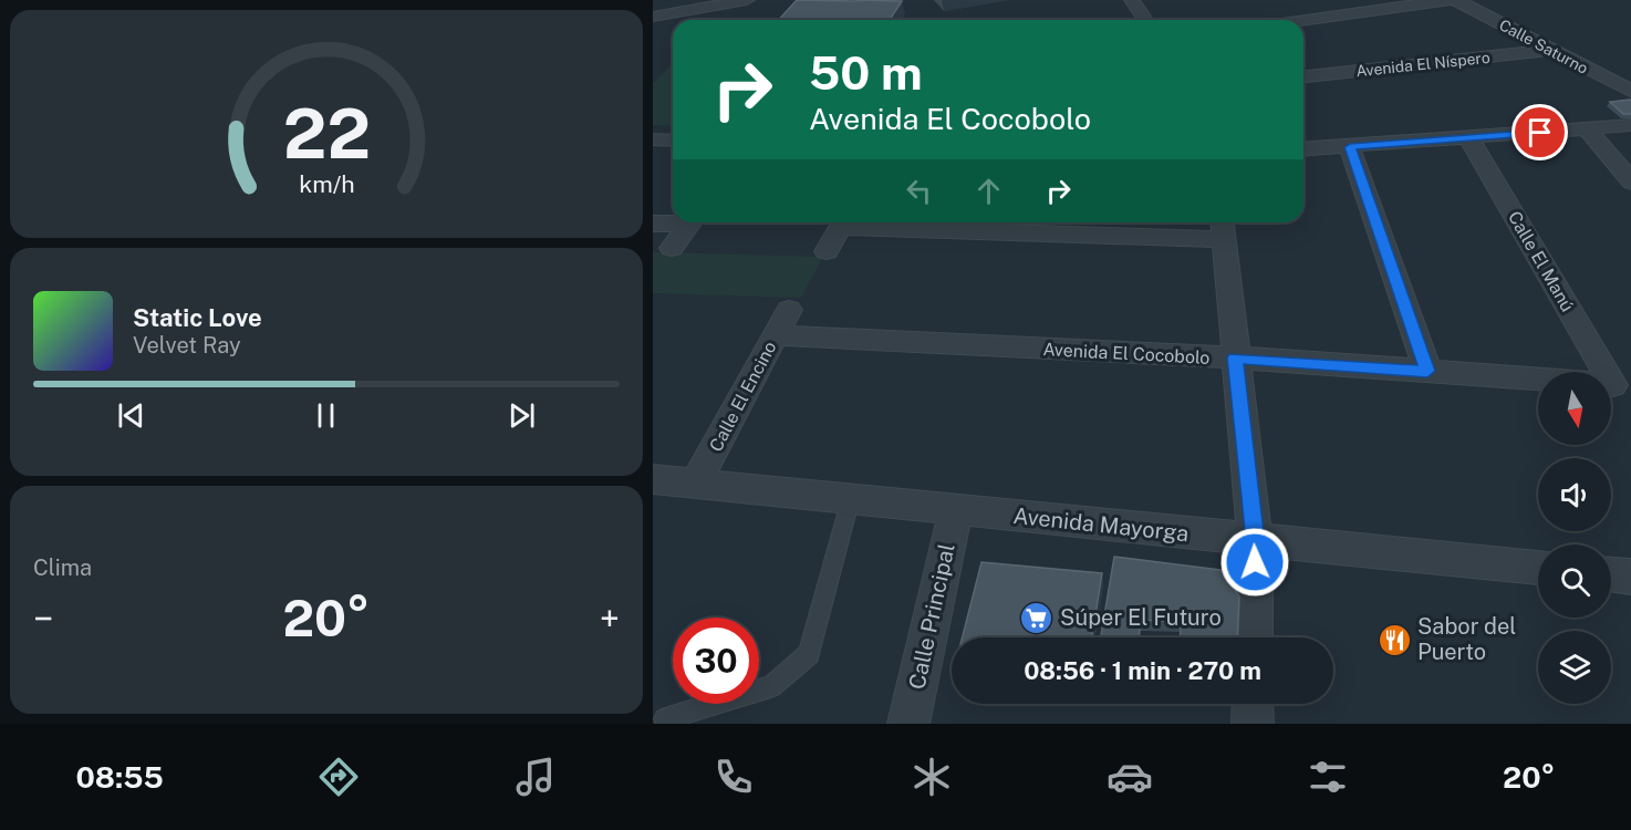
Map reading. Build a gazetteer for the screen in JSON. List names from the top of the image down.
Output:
{
  "streets": {
    "street": [
      "Calle Saturno",
      "Avenida El Níspero",
      "Calle El Manú",
      "Avenida El Cocobolo",
      "Calle El Encino",
      "Avenida Mayorga",
      "Calle Principal"
    ]
  },
  "crossings": [
    ["Calle Saturno", "Avenida El Níspero"],
    ["Avenida El Cocobolo", "Calle El Encino"],
    ["Calle El Encino", "Avenida Mayorga"],
    ["Avenida Mayorga", "Calle Principal"]
  ],
  "places": {
    "supermarket": ["Súper El Futuro"],
    "restaurant": ["Sabor del Puerto"]
  },
  "north": "bottom",
  "page": {
    "turn": ["50 m", "Avenida El Cocobolo"],
    "song": ["Static Love", "Velvet Ray"],
    "tile": "Clima",
    "heat": ["−", "20°", "+"],
    "limit": "30",
    "trip": "08:56 · 1 min · 270 m",
    "tabs": ["08:55", "20°"],
    "gauge": ["22", "km/h"]
  }
}
